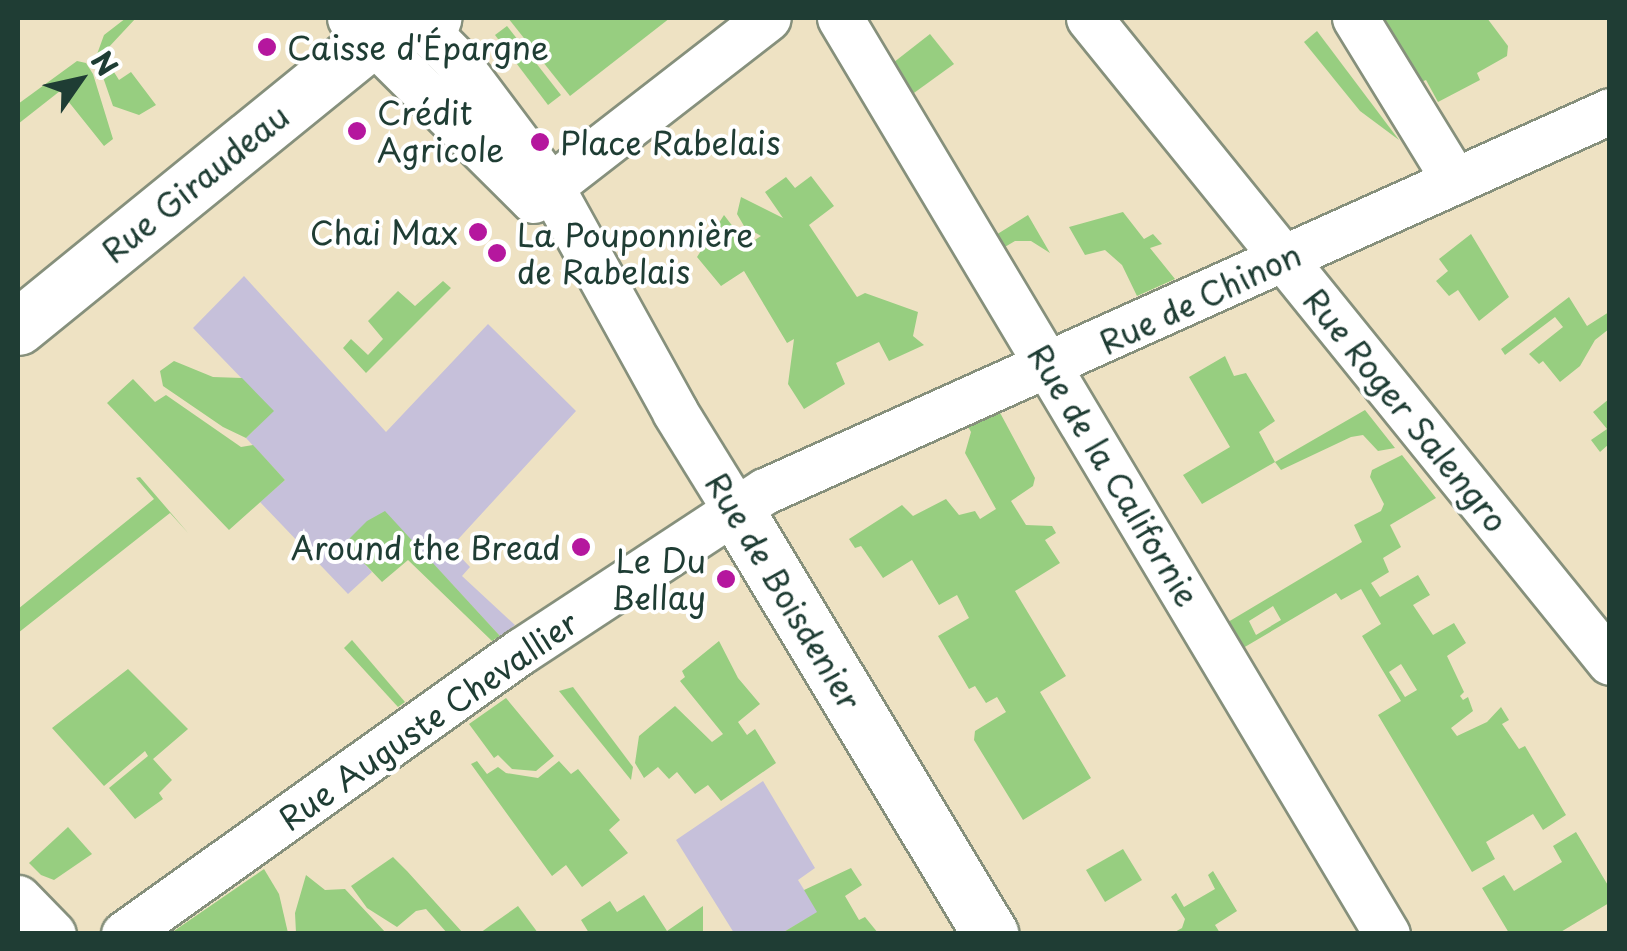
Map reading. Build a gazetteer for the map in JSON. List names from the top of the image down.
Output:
{
  "streets": {
    "street": [
      "Rue Giraudeau",
      "Rue de Chinon",
      "Rue Roger Salengro",
      "Rue de la Californie",
      "Rue de Boisdenier",
      "Rue Auguste Chevallier"
    ]
  },
  "crossings": [
    ["Rue de Chinon", "Rue Roger Salengro"],
    ["Rue de Chinon", "Rue de la Californie"],
    ["Rue de Chinon", "Rue de Boisdenier"],
    ["Rue de Chinon", "Rue Auguste Chevallier"],
    ["Rue de Boisdenier", "Rue Auguste Chevallier"]
  ],
  "places": [
    "Caisse d'Épargne",
    "Crédit Agricole",
    "Place Rabelais",
    "Chai Max",
    "La Pouponnière de Rabelais",
    "Around the Bread",
    "Le Du Bellay"
  ],
  "north": "top right"
}
